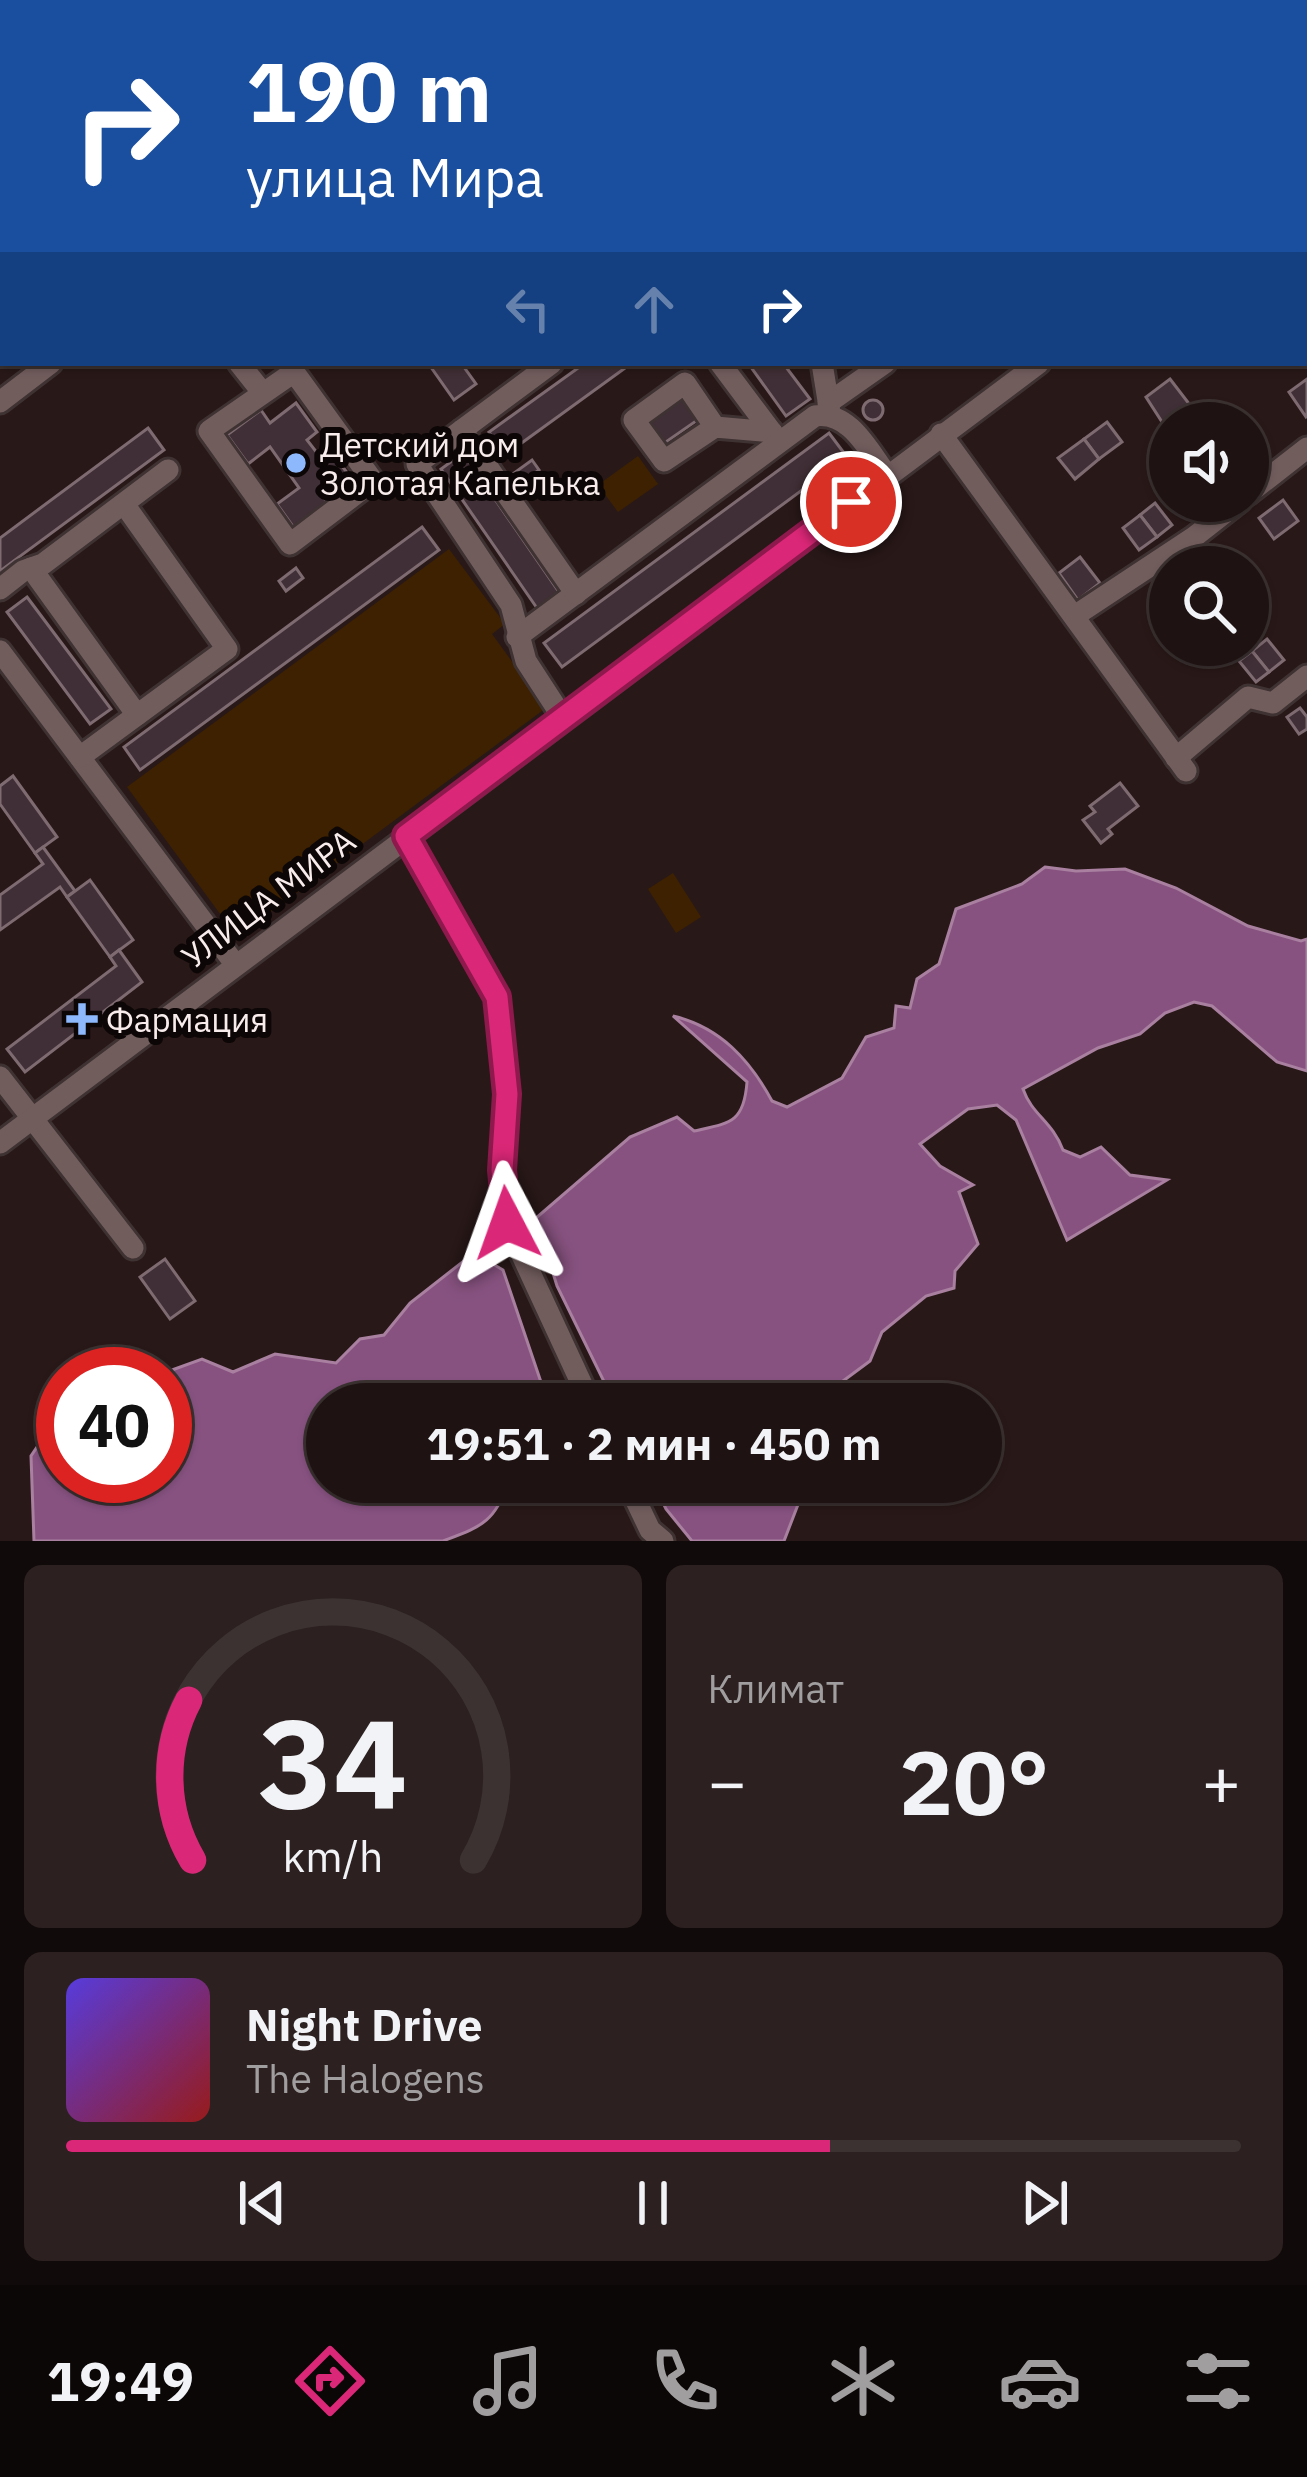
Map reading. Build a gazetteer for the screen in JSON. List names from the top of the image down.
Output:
{
  "streets": {
    "street": ["УЛИЦА МИРА"]
  },
  "places": {
    "other": ["Детский дом Золотая Капелька"],
    "health": ["Фармация"]
  },
  "page": {
    "turn": ["190 m", "улица Мира"],
    "limit": "40",
    "trip": "19:51 · 2 мин · 450 m",
    "tile": "Климат",
    "heat": ["−", "20°", "+"],
    "song": ["Night Drive", "The Halogens"],
    "tabs": "19:49",
    "gauge": ["34", "km/h"]
  }
}
